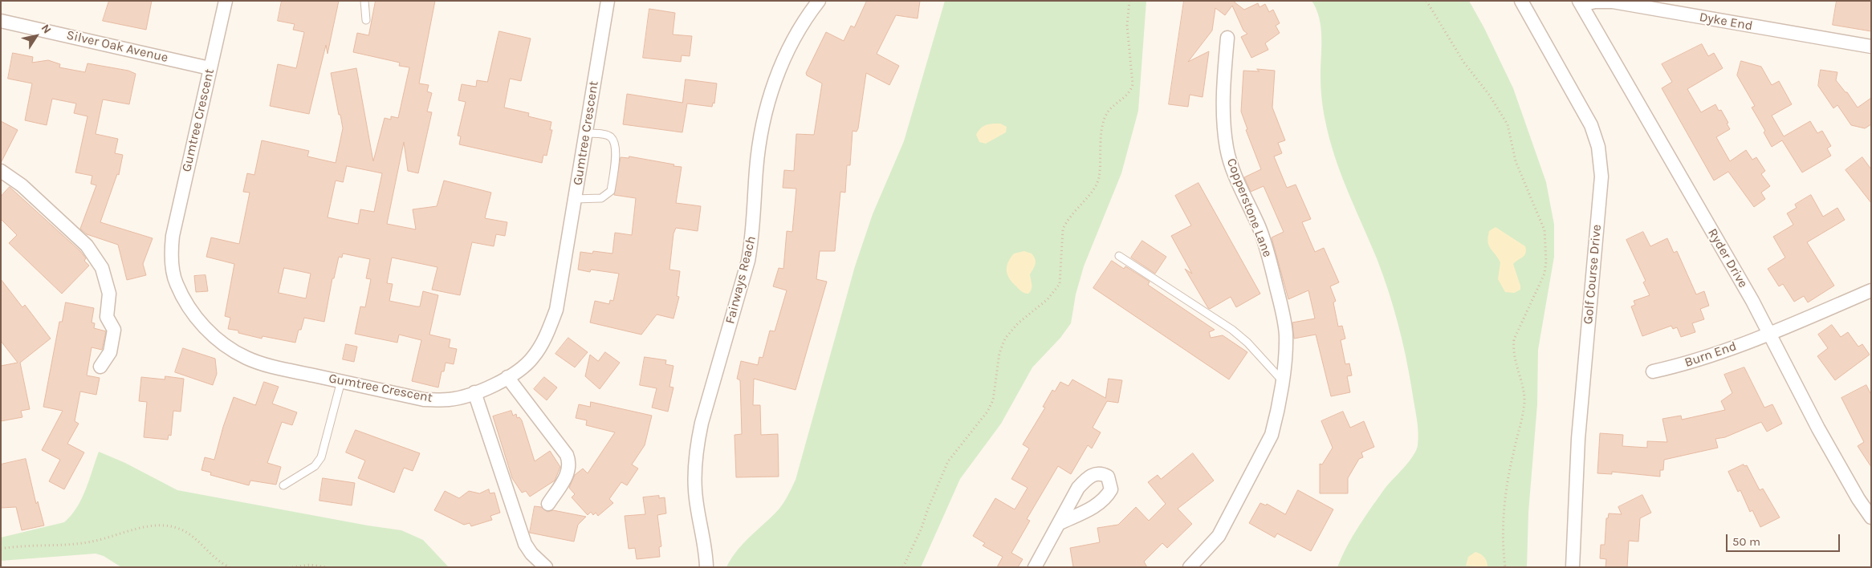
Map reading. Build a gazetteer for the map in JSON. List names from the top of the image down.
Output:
{
  "streets": {
    "street": [
      "Dyke End",
      "Silver Oak Avenue",
      "Gumtree Crescent",
      "Copperstone Lane",
      "Ryder Drive",
      "Golf Course Drive",
      "Fairways Reach",
      "Burn End"
    ]
  },
  "crossings": [
    ["Dyke End", "Ryder Drive"],
    ["Silver Oak Avenue", "Gumtree Crescent"],
    ["Ryder Drive", "Burn End"]
  ],
  "scale_bar": "50 m",
  "north": "top right"
}
